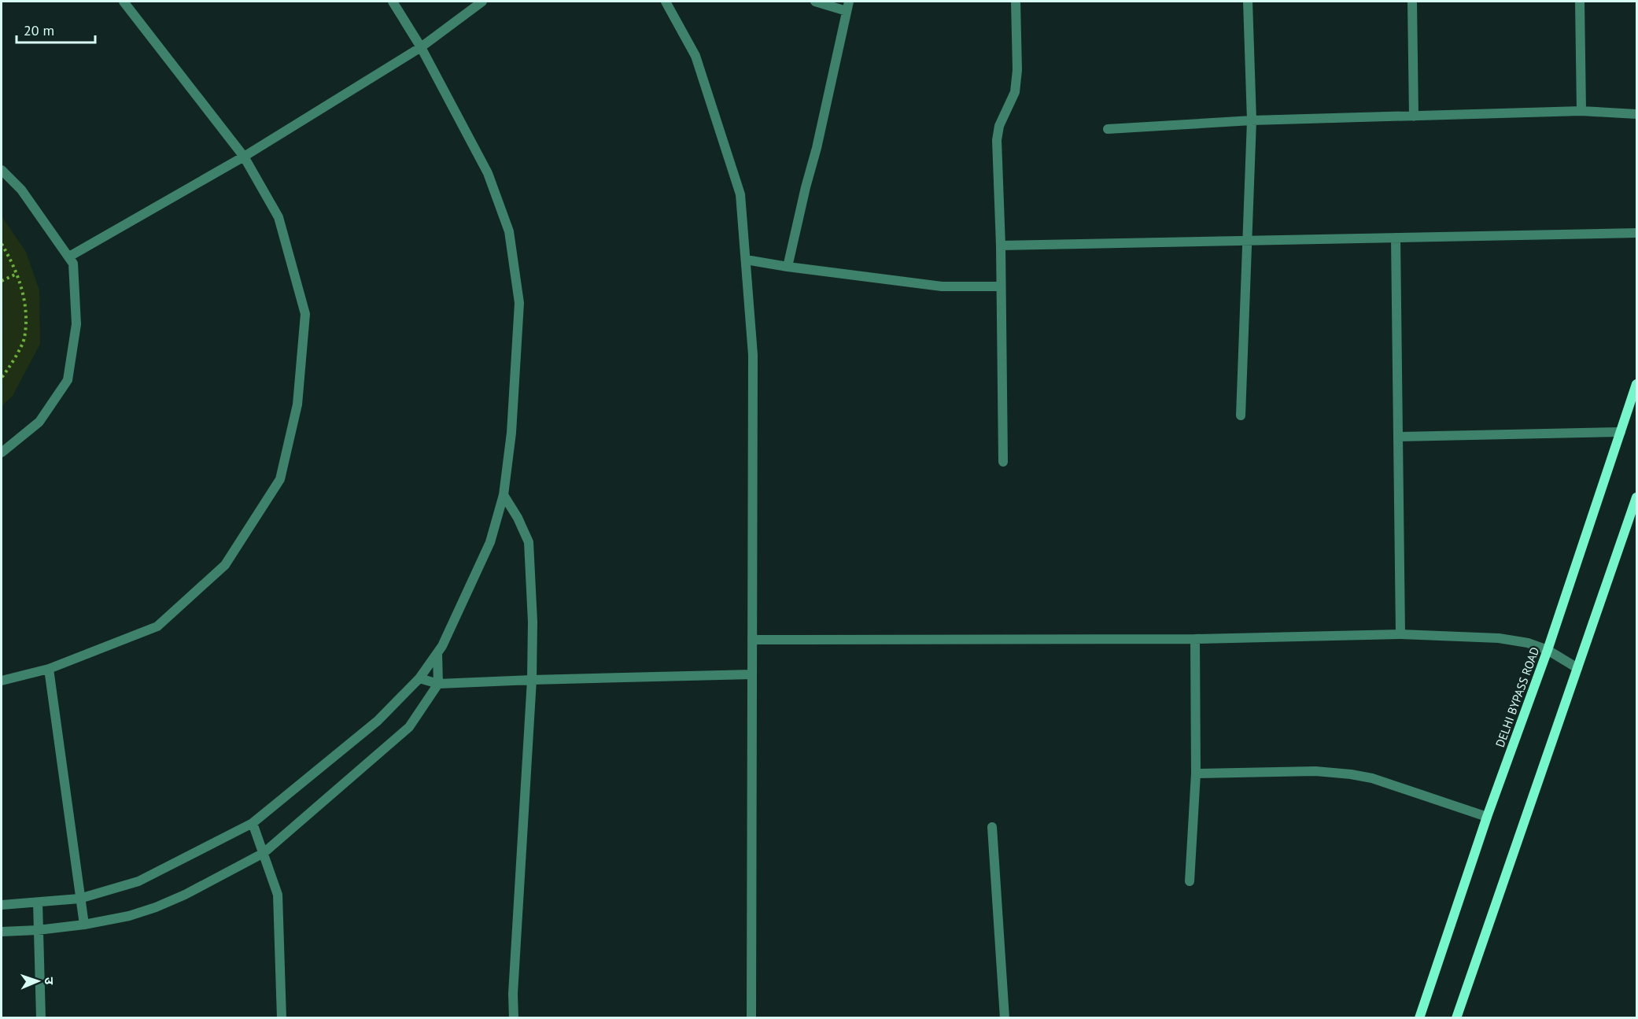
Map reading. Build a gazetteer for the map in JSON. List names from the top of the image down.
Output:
{
  "streets": {
    "main road": ["DELHI BYPASS ROAD"]
  },
  "scale_bar": "20 m",
  "north": "right"
}
